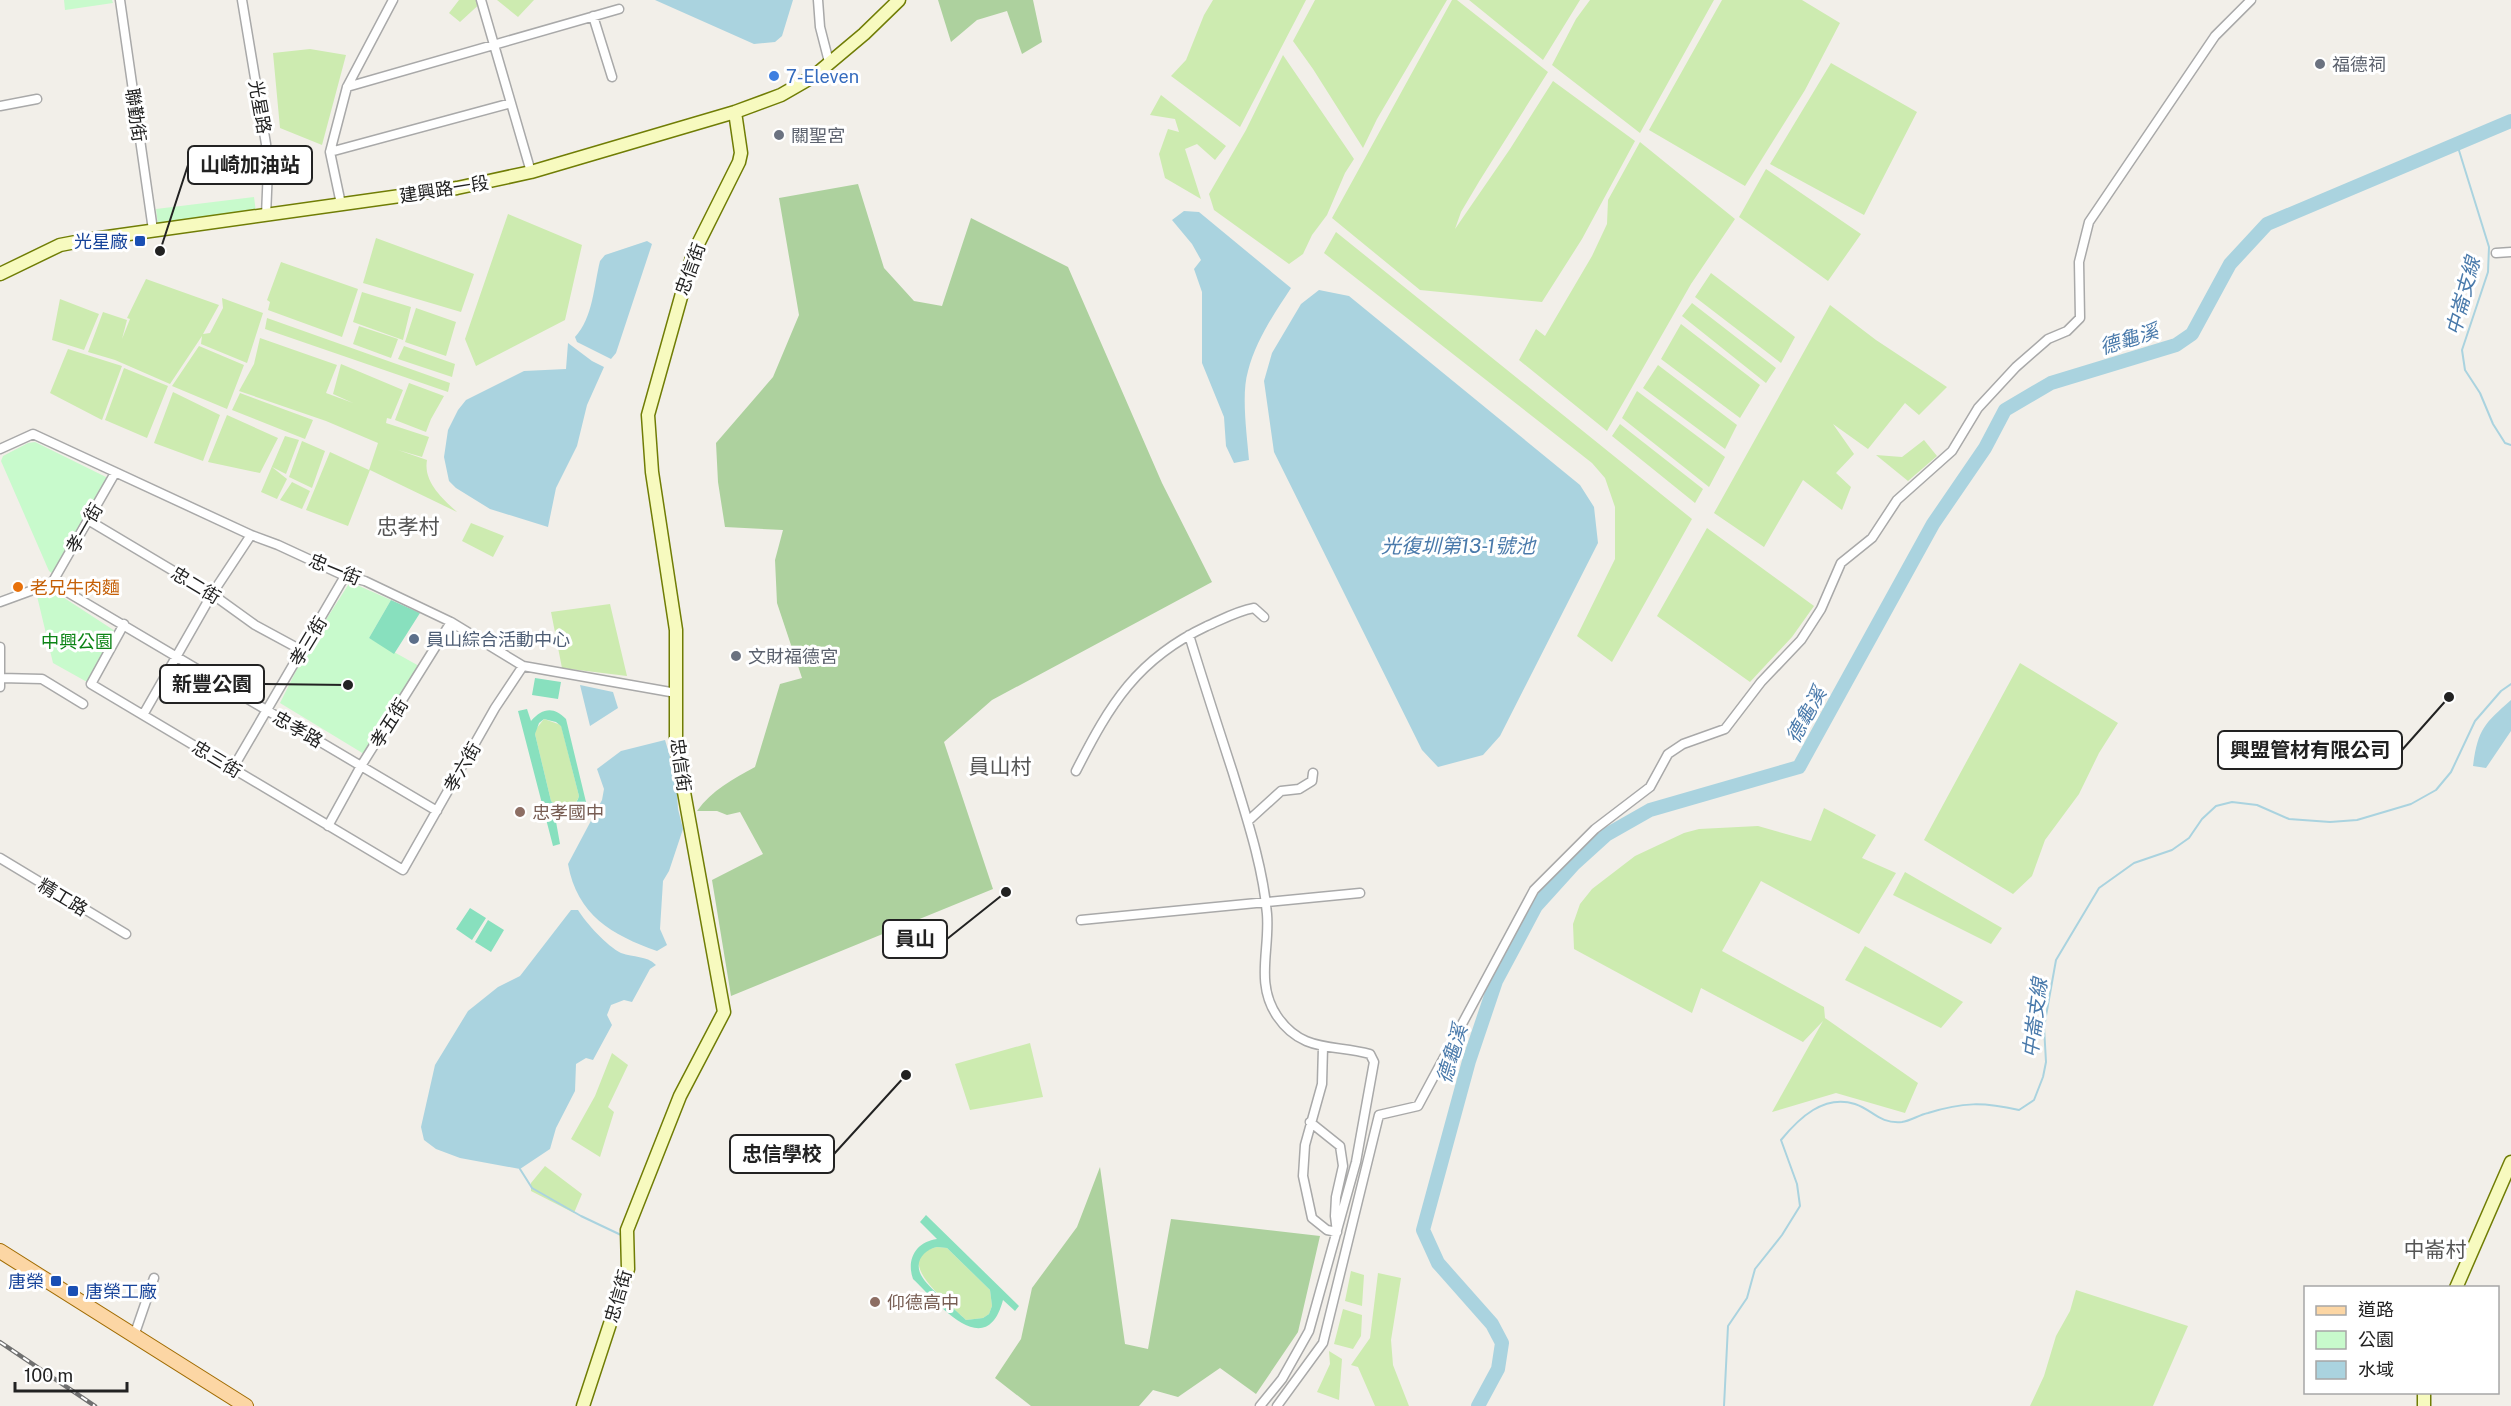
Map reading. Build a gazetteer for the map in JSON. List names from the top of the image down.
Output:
{
  "streets": {
    "street": [
      "光星路",
      "聯勤街",
      "建興路一段",
      "忠信街",
      "孝一街",
      "忠一街",
      "忠二街",
      "孝三街",
      "孝五街",
      "忠孝路",
      "忠三街",
      "孝六街",
      "精工路"
    ]
  },
  "crossings": [
    ["光星路", "建興路一段"],
    ["聯勤街", "建興路一段"],
    ["建興路一段", "忠信街"],
    ["忠信街", "忠一街"],
    ["孝一街", "忠一街"],
    ["孝一街", "忠二街"],
    ["孝一街", "忠孝路"],
    ["忠一街", "孝三街"],
    ["忠一街", "孝五街"],
    ["忠一街", "孝六街"],
    ["忠二街", "孝三街"],
    ["孝三街", "忠孝路"],
    ["孝三街", "忠三街"],
    ["孝五街", "忠孝路"],
    ["孝五街", "忠三街"],
    ["忠孝路", "忠三街"],
    ["忠孝路", "孝六街"],
    ["忠三街", "孝六街"]
  ],
  "districts": ["忠孝村", "員山村", "中崙村"],
  "water": ["中崙支線", "德龜溪", "光復圳第13-1號池"],
  "parks": ["中興公園"],
  "places": {
    "other": [
      "福德祠",
      "7-Eleven",
      "關聖宮",
      "山崎加油站",
      "老兄牛肉麵",
      "員山綜合活動中心",
      "文財福德宮",
      "新豐公園",
      "興盟管材有限公司",
      "忠孝國中",
      "員山",
      "忠信學校",
      "仰德高中"
    ],
    "transit": ["光星廠", "唐榮", "唐榮工廠"]
  },
  "legend": ["道路", "公園", "水域"],
  "scale_bar": "100 m"
}
